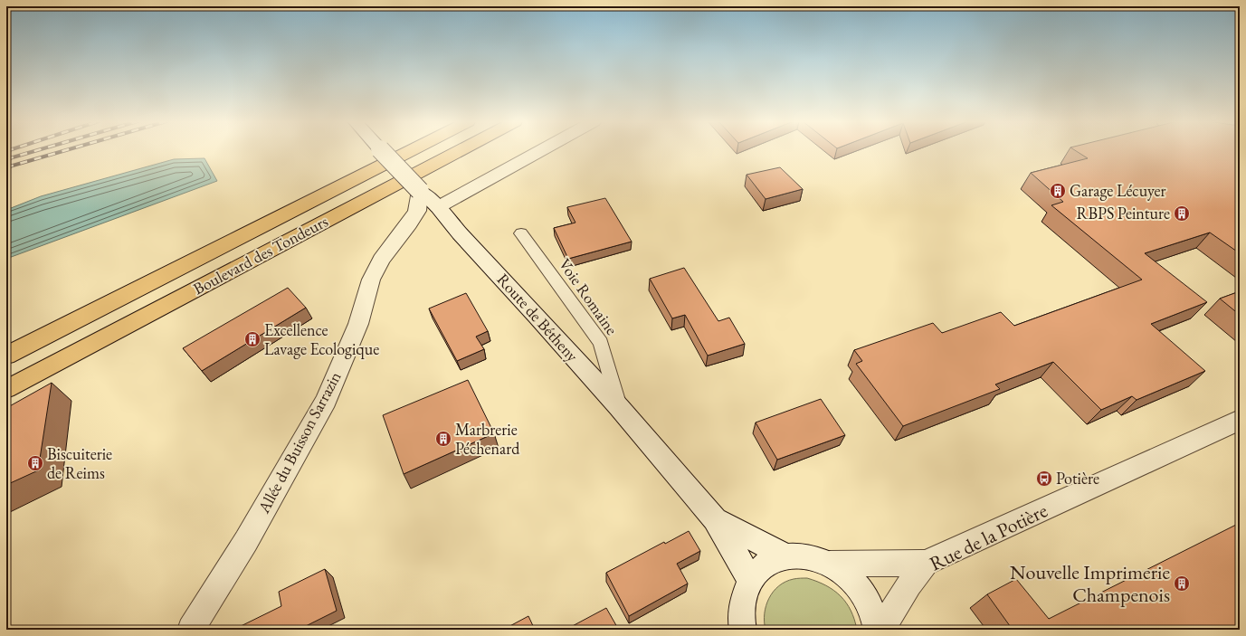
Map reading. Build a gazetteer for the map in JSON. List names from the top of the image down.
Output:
{
  "streets": {
    "highway": ["Boulevard des Tondeurs"],
    "street": ["Route de Bétheny", "Allée du Buisson Sarrazin", "Rue de la Potière"],
    "lane": ["Voie Romaine"]
  },
  "crossings": [
    ["Voie Romaine", "Route de Bétheny"],
    ["Route de Bétheny", "Allée du Buisson Sarrazin"]
  ],
  "places": {
    "building": [
      "Garage Lécuyer",
      "RBPS Peinture",
      "Excellence Lavage Ecologique",
      "Marbrerie Péchenard",
      "Biscuiterie de Reims",
      "Nouvelle Imprimerie Champenois"
    ],
    "bus stop": ["Potière"]
  }
}
